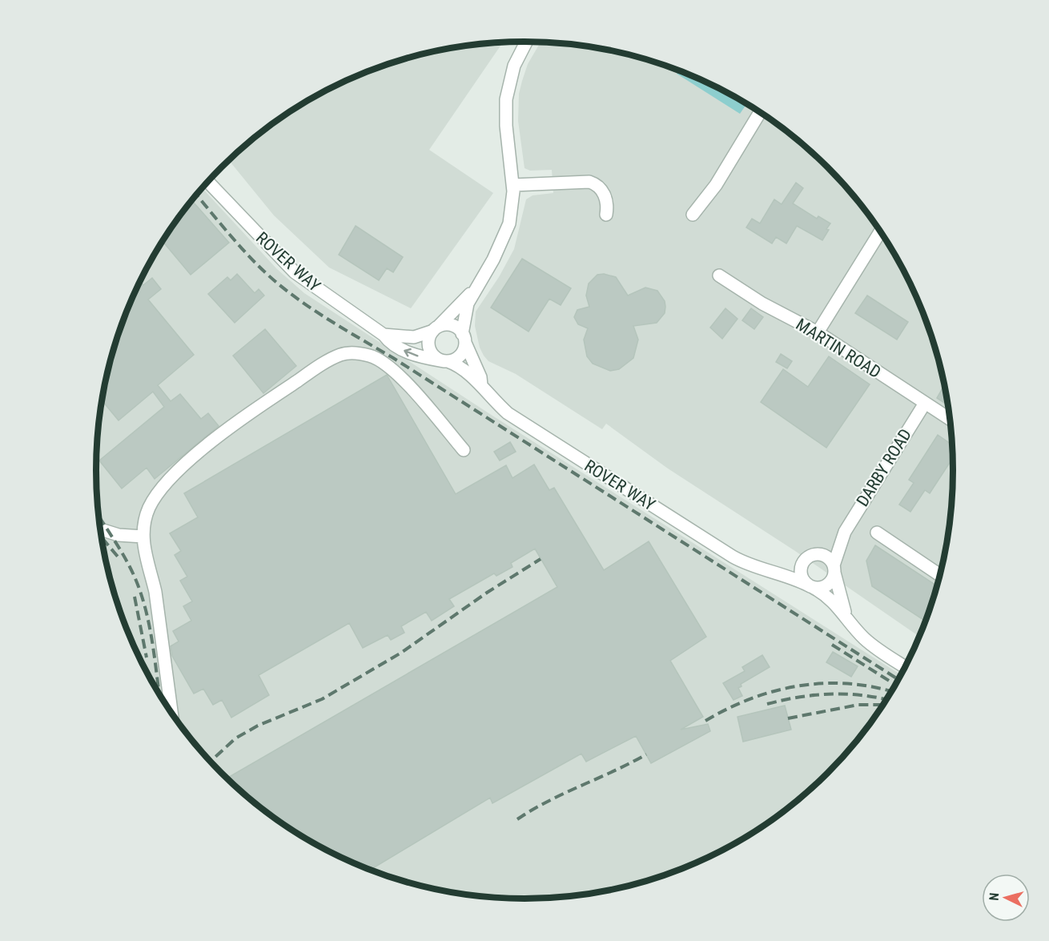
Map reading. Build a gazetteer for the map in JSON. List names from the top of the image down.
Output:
{
  "streets": {
    "street": ["ROVER WAY", "MARTIN ROAD", "DARBY ROAD"]
  },
  "crossings": [
    ["ROVER WAY", "DARBY ROAD"],
    ["MARTIN ROAD", "DARBY ROAD"]
  ],
  "north": "left"
}
